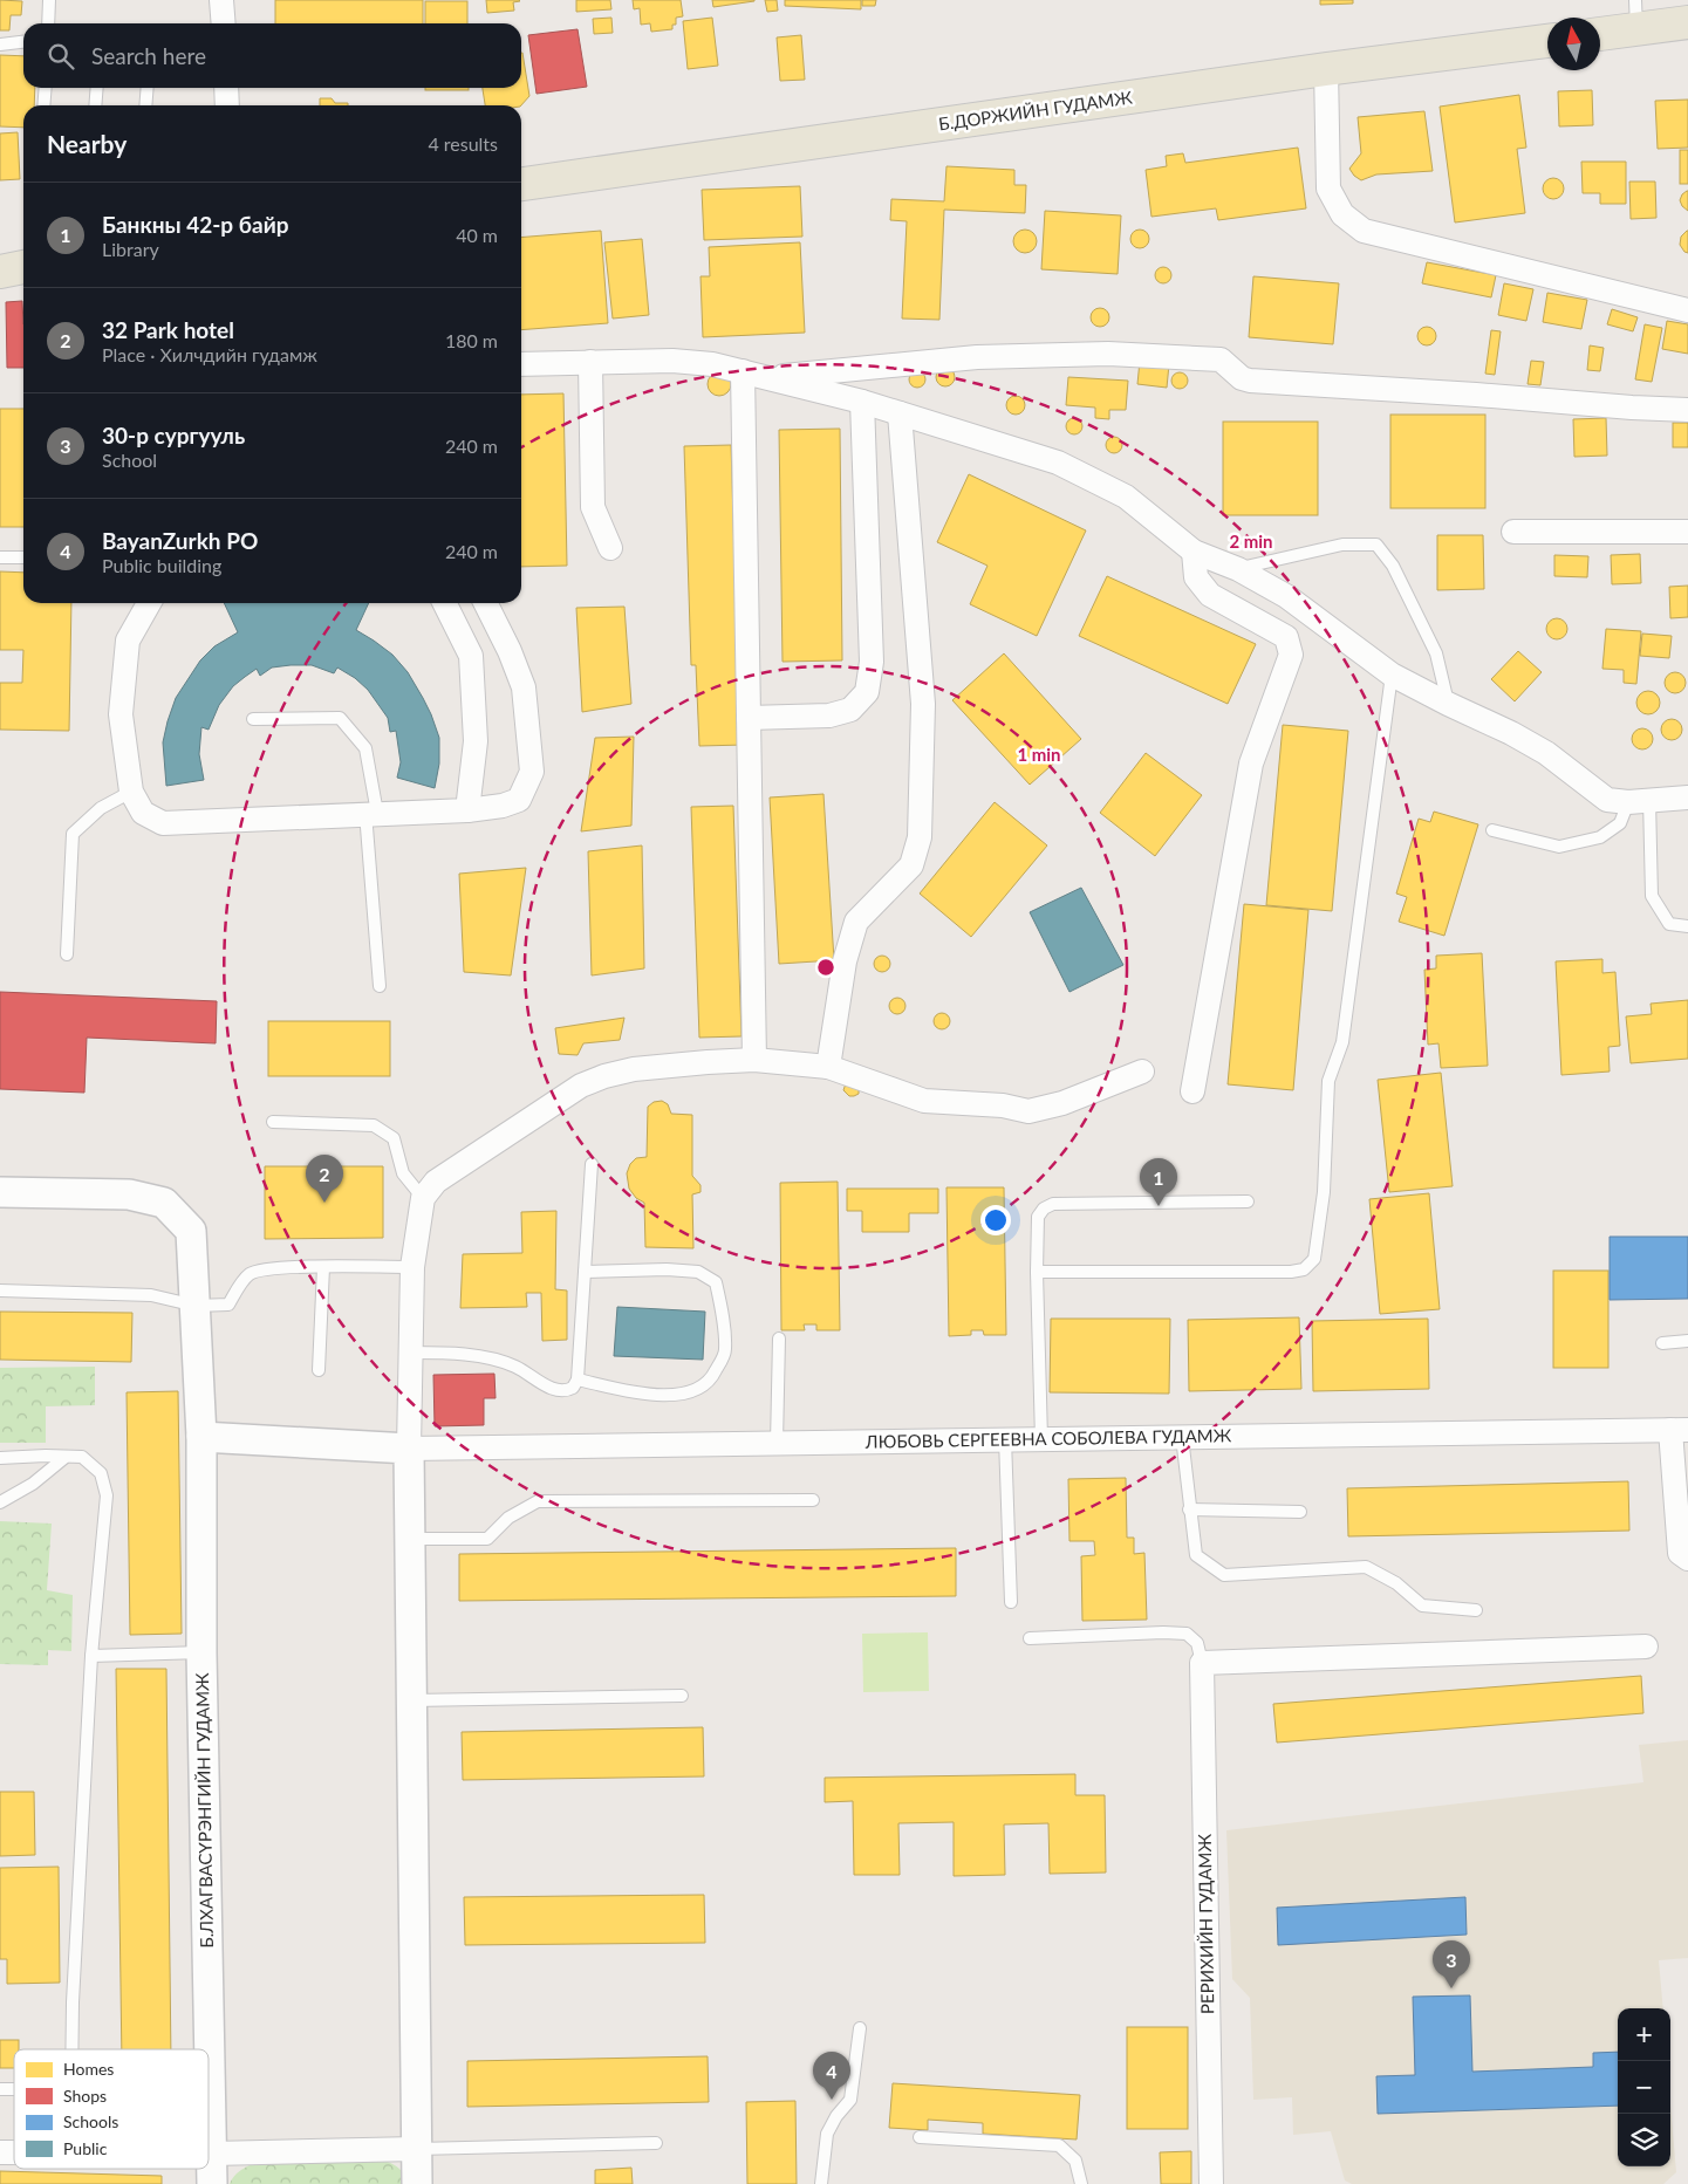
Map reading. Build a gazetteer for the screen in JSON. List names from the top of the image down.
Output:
{
  "streets": {
    "main road": ["Б.ДОРЖИЙН ГУДАМЖ"],
    "street": ["ЛЮБОВЬ СЕРГЕЕВНА СОБОЛЕВА ГУДАМЖ", "Б.ЛХАГВАСҮРЭНГИЙН ГУДАМЖ", "РЕРИХИЙН ГУДАМЖ"]
  },
  "legend": [
    "Homes",
    "Shops",
    "Schools",
    "Public"
  ],
  "north": "top",
  "page": {
    "search": "Search here",
    "heading": ["Nearby", "4 results"],
    "list": [
      {
        "mark": "1",
        "name": "Банкны 42-р байр",
        "note": "Library",
        "value": "40 m"
      },
      {
        "mark": "2",
        "name": "32 Park hotel",
        "note": "Place · Хилчдийн гудамж",
        "value": "180 m"
      },
      {
        "mark": "3",
        "name": "30-р сургууль",
        "note": "School",
        "value": "240 m"
      },
      {
        "mark": "4",
        "name": "BayanZurkh PO",
        "note": "Public building",
        "value": "240 m"
      }
    ],
    "pins": [
      "2",
      "1",
      "3",
      "4"
    ],
    "map_buttons": ["+", "−"]
  },
  "rings": ["2 min", "1 min"]
}
